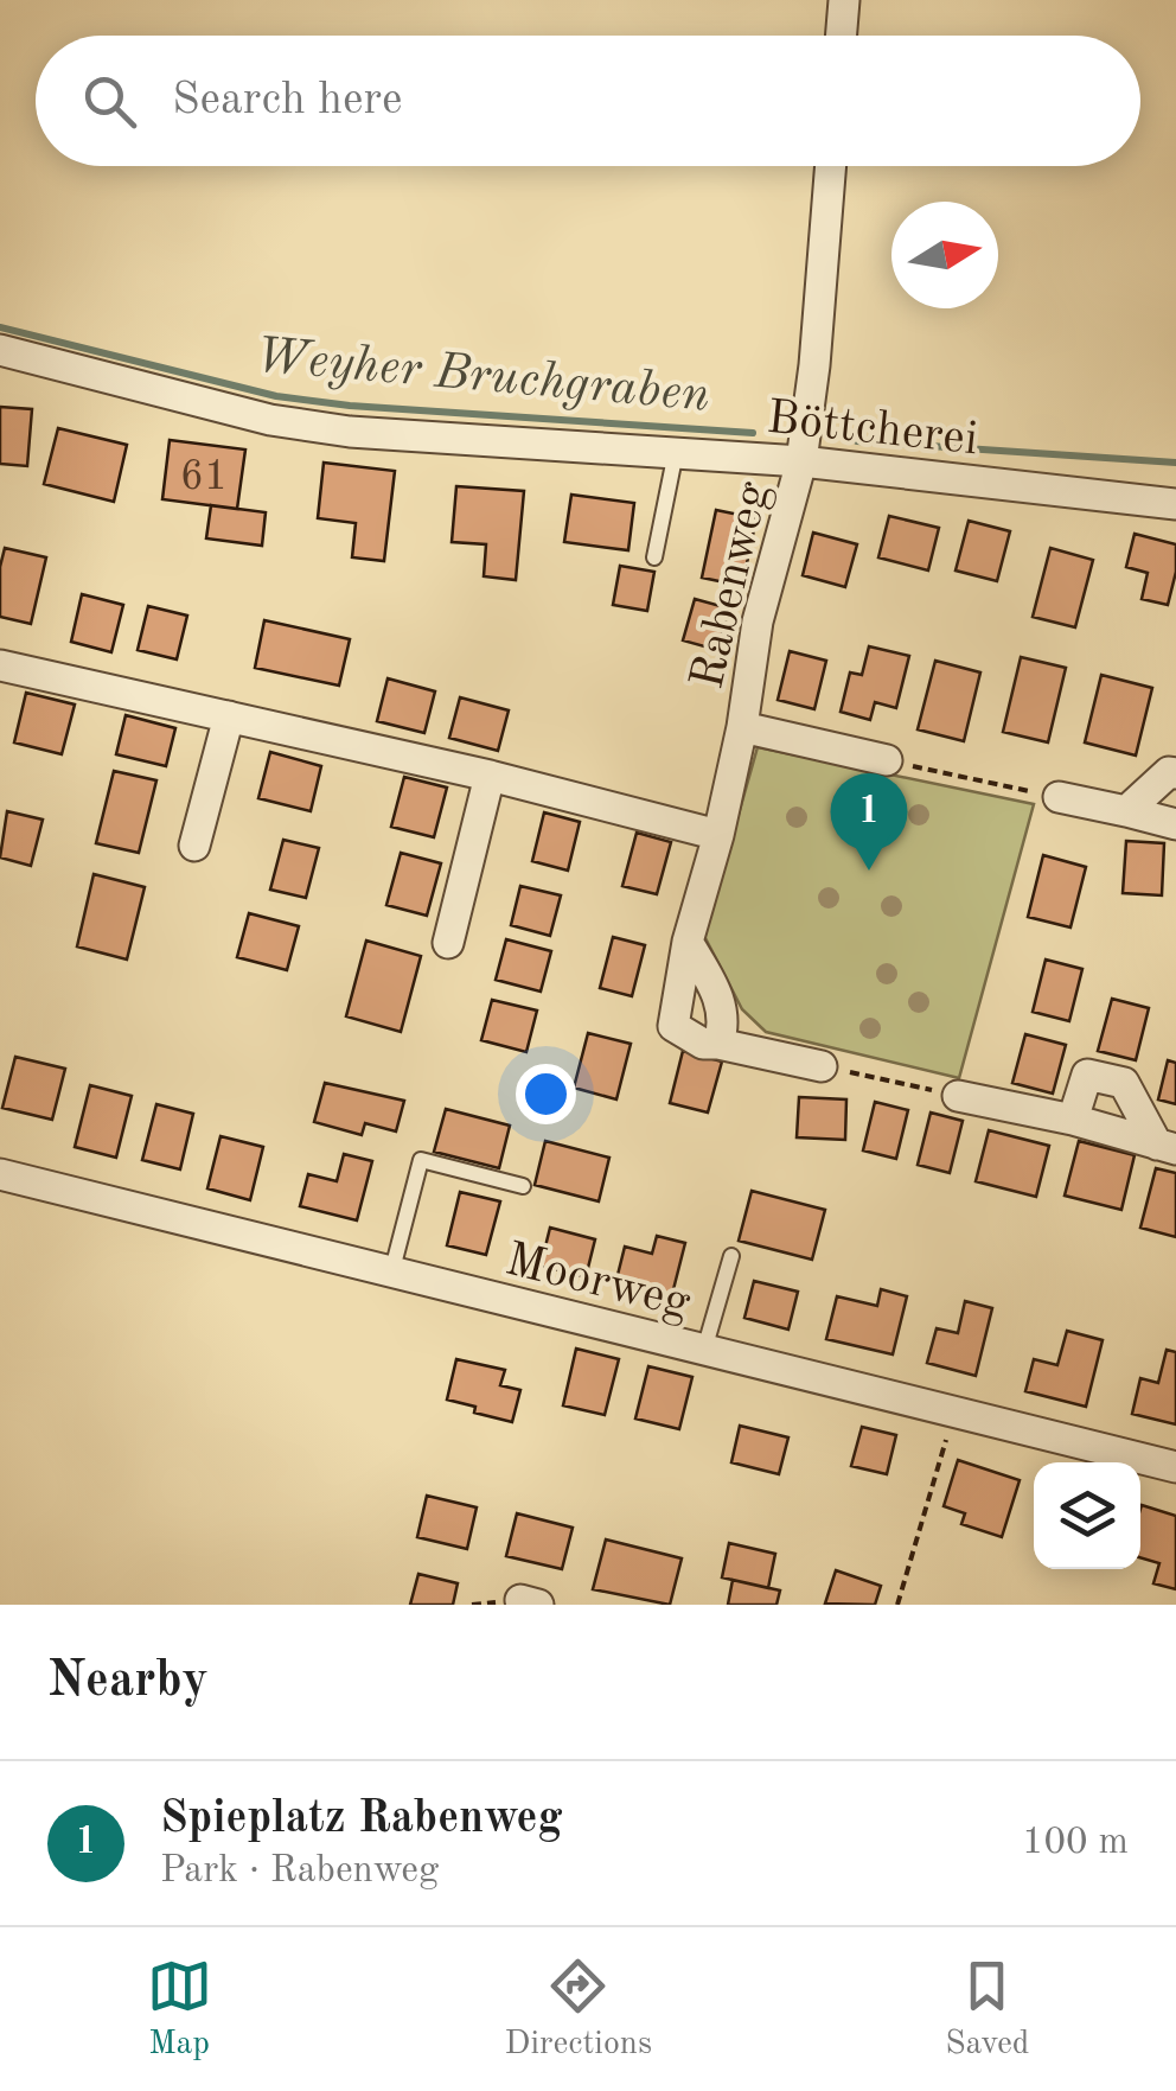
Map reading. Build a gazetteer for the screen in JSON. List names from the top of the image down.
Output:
{
  "streets": {
    "street": ["Böttcherei", "Rabenweg", "Moorweg"]
  },
  "crossings": [
    ["Böttcherei", "Rabenweg"]
  ],
  "water": ["Weyher Bruchgraben"],
  "house_numbers": ["61"],
  "north": "right",
  "page": {
    "search": "Search here",
    "pins": "1",
    "heading": "Nearby",
    "list": [
      {
        "mark": "1",
        "name": "Spieplatz Rabenweg",
        "note": "Park · Rabenweg",
        "value": "100 m"
      }
    ],
    "nav": ["Map", "Directions", "Saved"]
  }
}
